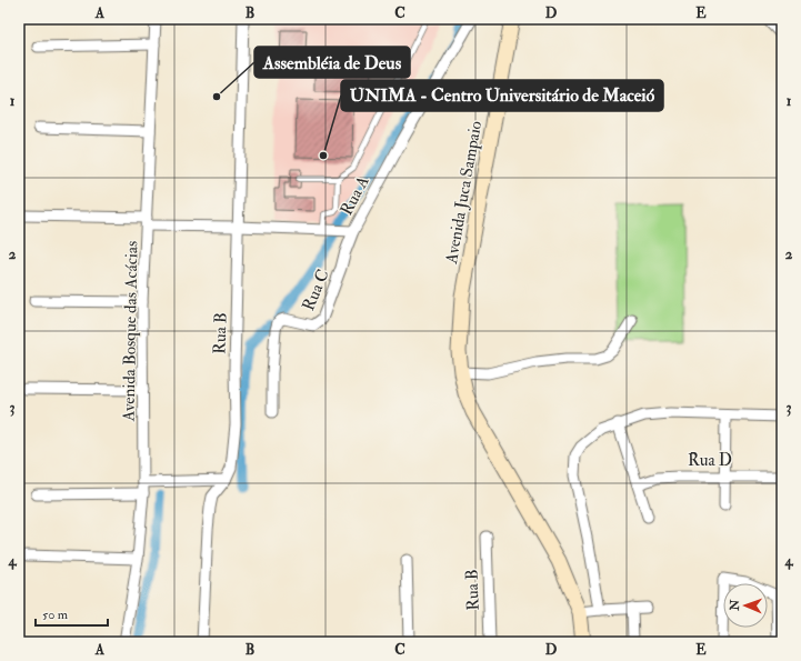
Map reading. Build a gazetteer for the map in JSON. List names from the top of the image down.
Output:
{
  "streets": {
    "main road": ["Avenida Juca Sampaio"],
    "street": [
      "Rua A",
      "Rua C",
      "Avenida Bosque das Acácias",
      "Rua B",
      "Rua D"
    ]
  },
  "crossings": [
    ["Rua A", "Rua C"],
    ["Rua A", "Avenida Bosque das Acácias"],
    ["Rua A", "Rua B"]
  ],
  "places": ["Assembléia de Deus", "UNIMA - Centro Universitário de Maceió"],
  "scale_bar": "50 m",
  "north": "left",
  "grid": {
    "columns": [
      "A",
      "B",
      "C",
      "D",
      "E"
    ],
    "rows": [
      "1",
      "2",
      "3",
      "4"
    ]
  }
}
